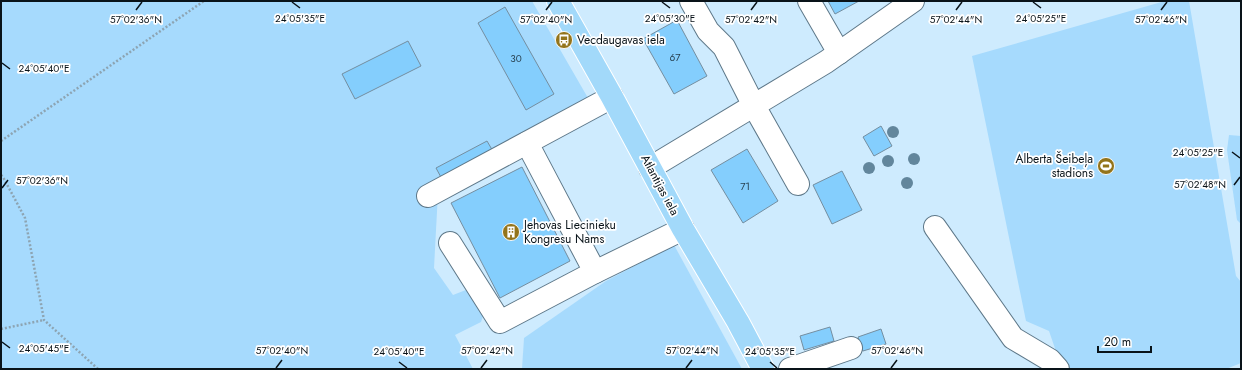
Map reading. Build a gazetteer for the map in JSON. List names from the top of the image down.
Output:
{
  "streets": {
    "main road": ["Atlantijas iela"]
  },
  "places": {
    "bus stop": ["Vecdaugavas iela"],
    "sports": ["Alberta Šeibeļa stadions"],
    "building": ["Jehovas Liecinieku Kongresu Nams"]
  },
  "house_numbers": ["67", "30", "71"],
  "scale_bar": "20 m",
  "coordinates": [
    "24°05'35\"E",
    "24°05'30\"E",
    "24°05'25\"E",
    "57°02'36\"N",
    "57°02'40\"N",
    "57°02'42\"N",
    "57°02'44\"N",
    "57°02'46\"N",
    "24°05'40\"E",
    "57°02'48\"N",
    "24°05'45\"E"
  ]
}
